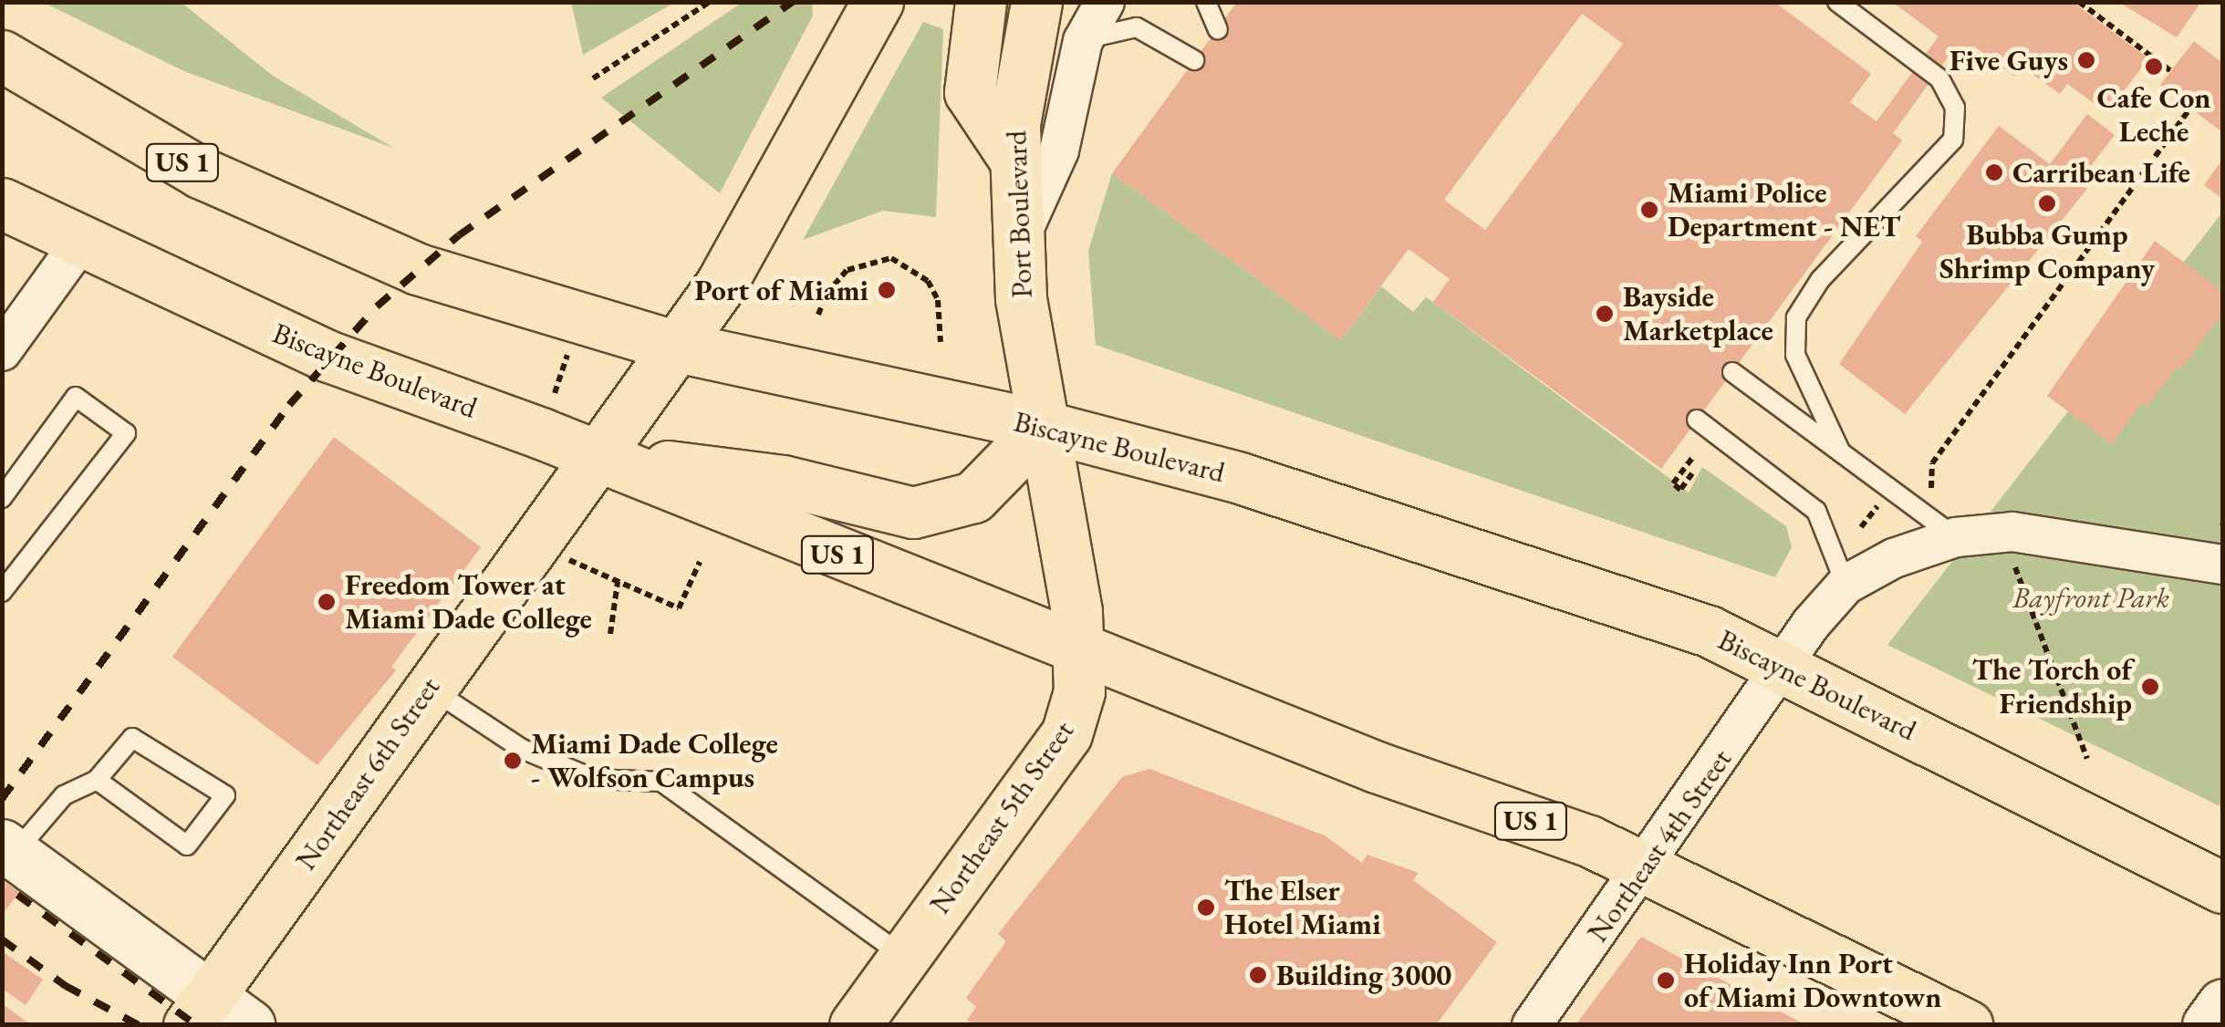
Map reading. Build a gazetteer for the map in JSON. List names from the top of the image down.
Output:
{
  "streets": {
    "main road": [
      "US 1",
      "Port Boulevard",
      "Biscayne Boulevard",
      "Northeast 6th Street",
      "Northeast 5th Street"
    ],
    "street": ["Northeast 4th Street"]
  },
  "crossings": [
    ["Port Boulevard", "Biscayne Boulevard"],
    ["Port Boulevard", "Northeast 5th Street"],
    ["Biscayne Boulevard", "Northeast 6th Street"],
    ["Biscayne Boulevard", "Northeast 5th Street"],
    ["Biscayne Boulevard", "Northeast 4th Street"]
  ],
  "parks": ["Bayfront Park"],
  "places": [
    "Five Guys",
    "Cafe Con Leche",
    "Carribean Life",
    "Bubba Gump Shrimp Company",
    "Miami Police Department - NET",
    "Port of Miami",
    "Bayside Marketplace",
    "Freedom Tower at Miami Dade College",
    "The Torch of Friendship",
    "Miami Dade College - Wolfson Campus",
    "The Elser Hotel Miami",
    "Building 3000",
    "Holiday Inn Port of Miami Downtown"
  ]
}
